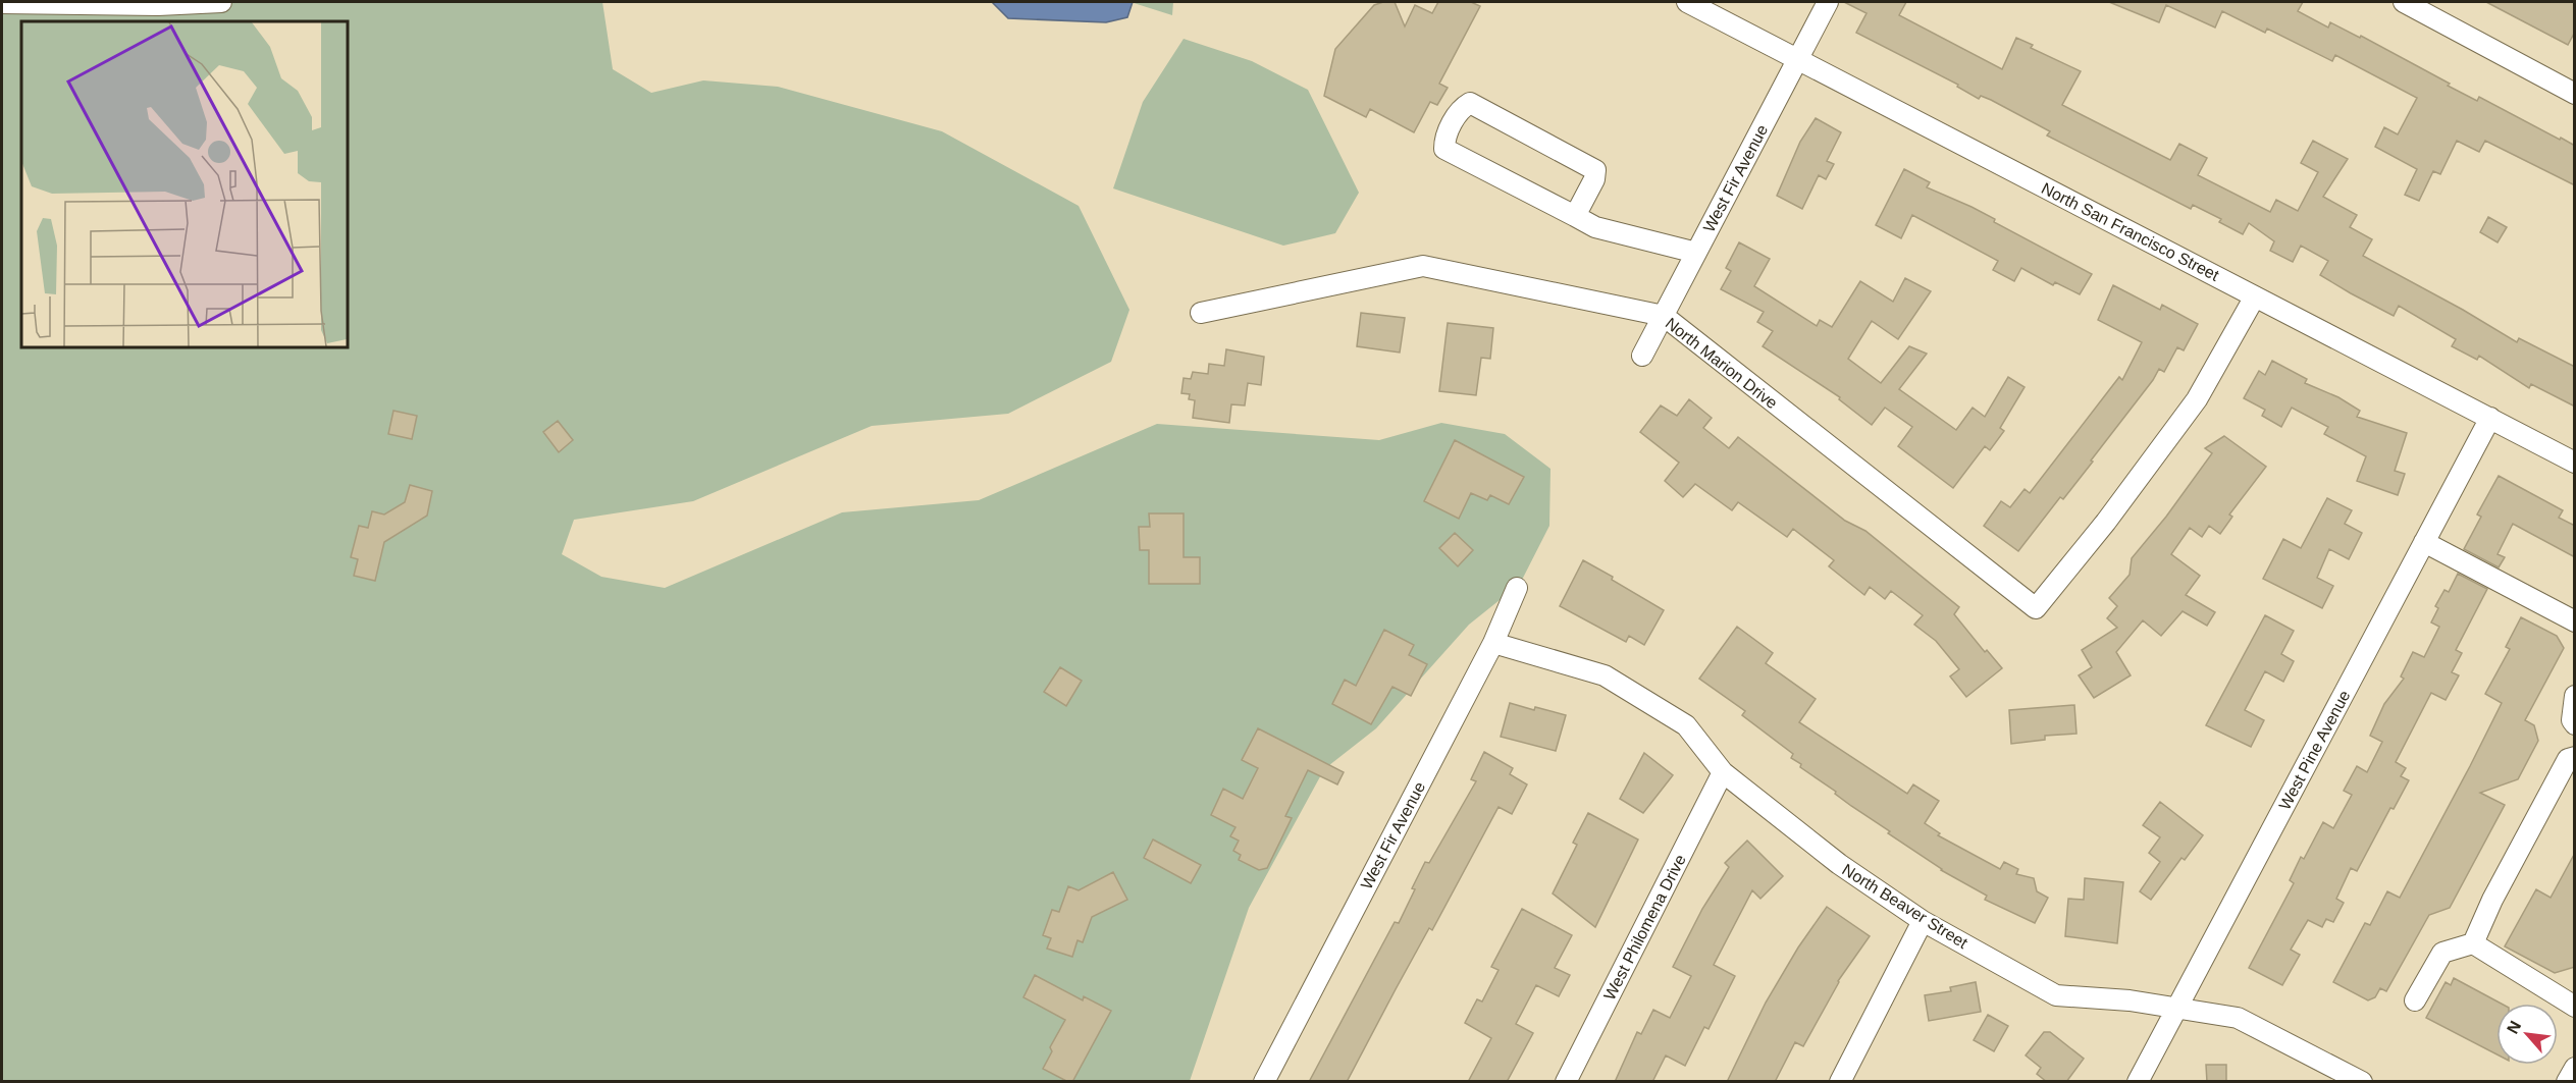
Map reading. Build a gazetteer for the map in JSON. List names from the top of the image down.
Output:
{
  "streets": {
    "street": [
      "West Fir Avenue",
      "North San Francisco Street",
      "North Marion Drive",
      "West Pine Avenue",
      "North Beaver Street",
      "West Philomena Drive"
    ]
  },
  "crossings": [
    ["West Fir Avenue", "North San Francisco Street"],
    ["West Fir Avenue", "North Marion Drive"],
    ["West Fir Avenue", "North Beaver Street"],
    ["North San Francisco Street", "North Marion Drive"],
    ["North San Francisco Street", "West Pine Avenue"],
    ["West Pine Avenue", "North Beaver Street"],
    ["North Beaver Street", "West Philomena Drive"]
  ],
  "north": "top left"
}
